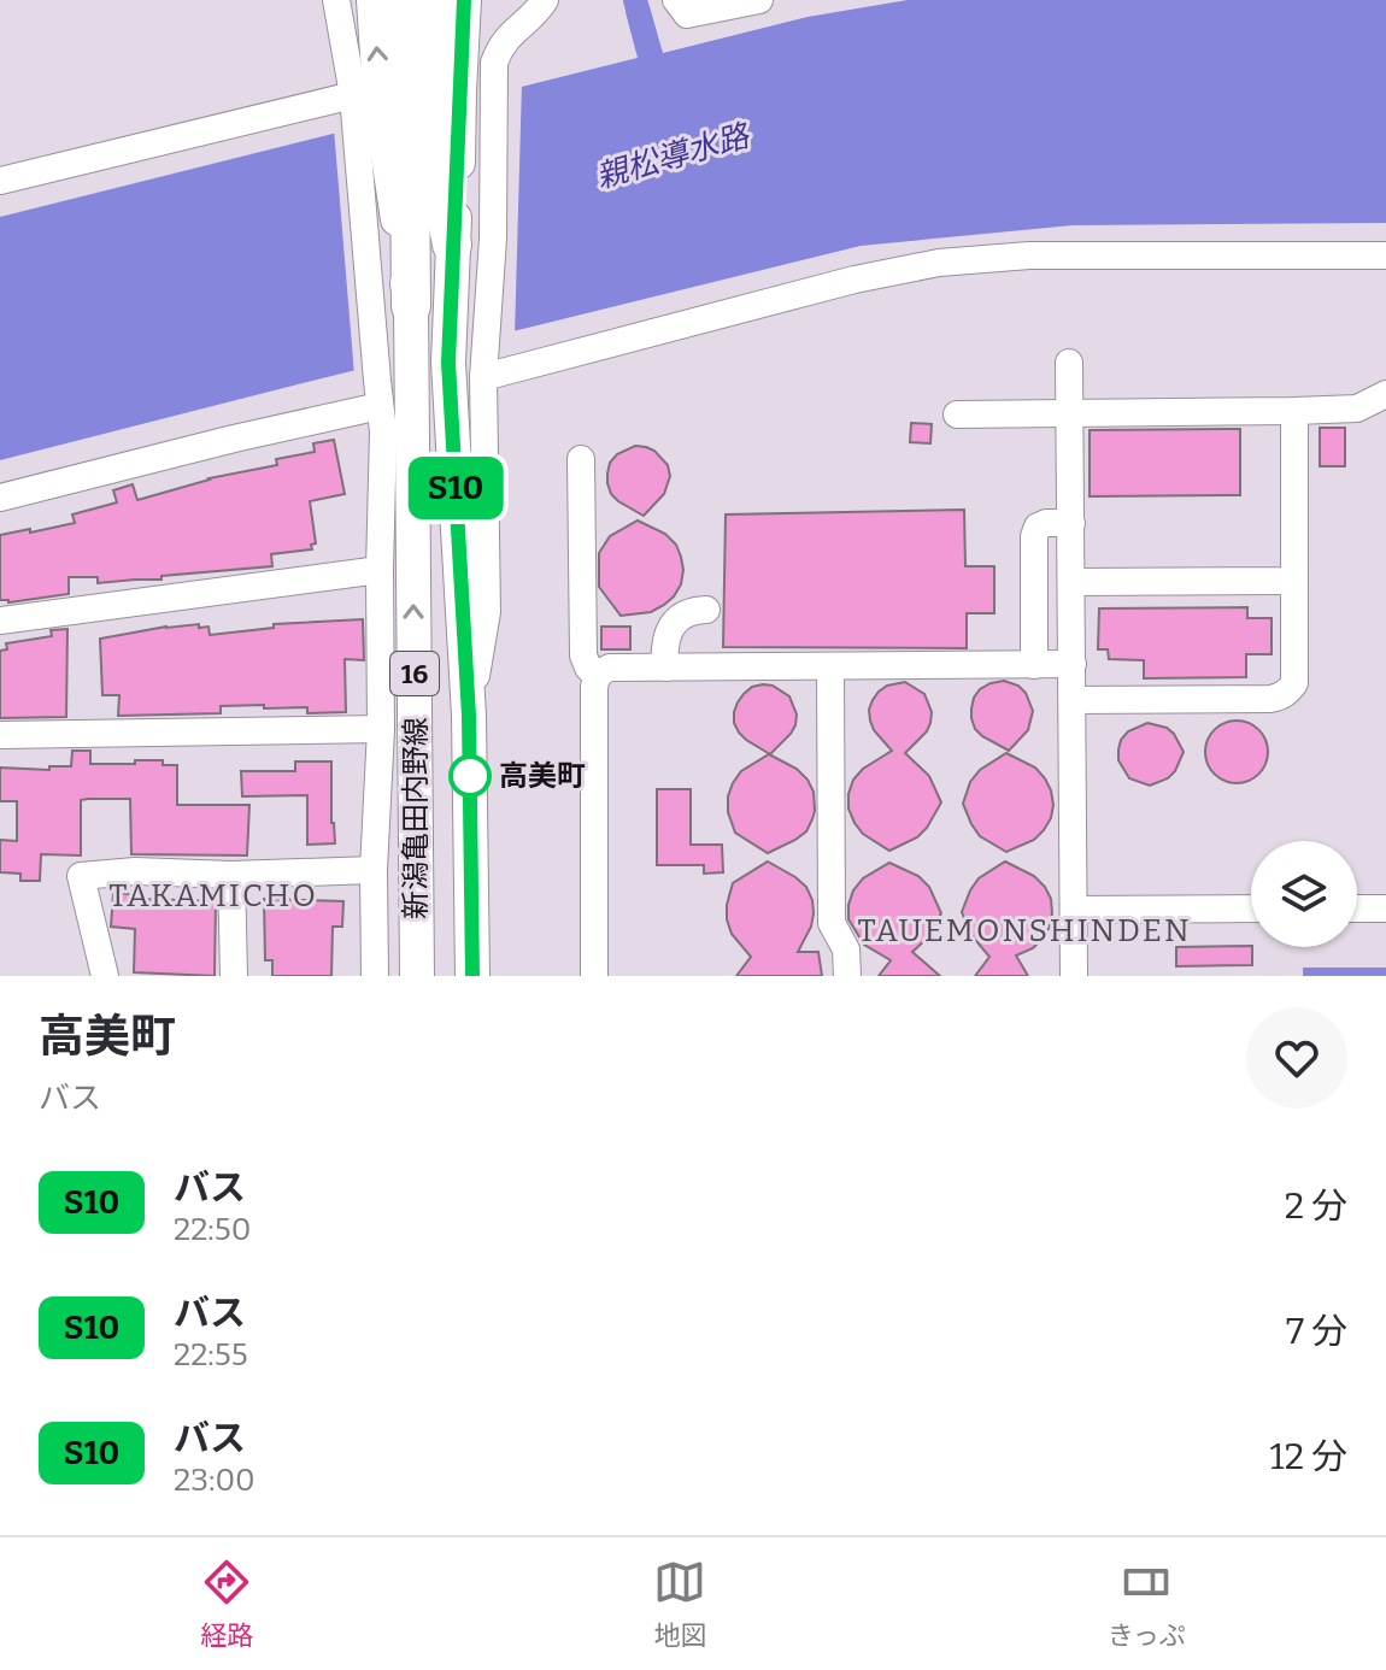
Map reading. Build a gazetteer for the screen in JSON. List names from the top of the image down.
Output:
{
  "streets": {
    "main road": ["16", "新潟亀田内野線"]
  },
  "districts": ["TAKAMICHO", "TAUEMONSHINDEN"],
  "water": ["親松導水路"],
  "places": ["高美町"],
  "lines": ["bus line S10"],
  "page": {
    "on_map": "S10",
    "heading": ["高美町", "バス"],
    "list": [
      {
        "mark": "S10",
        "name": "バス",
        "note": "22:50",
        "value": "2 分"
      },
      {
        "mark": "S10",
        "name": "バス",
        "note": "22:55",
        "value": "7 分"
      },
      {
        "mark": "S10",
        "name": "バス",
        "note": "23:00",
        "value": "12 分"
      }
    ],
    "tabs": ["経路", "地図", "きっぷ"]
  }
}
